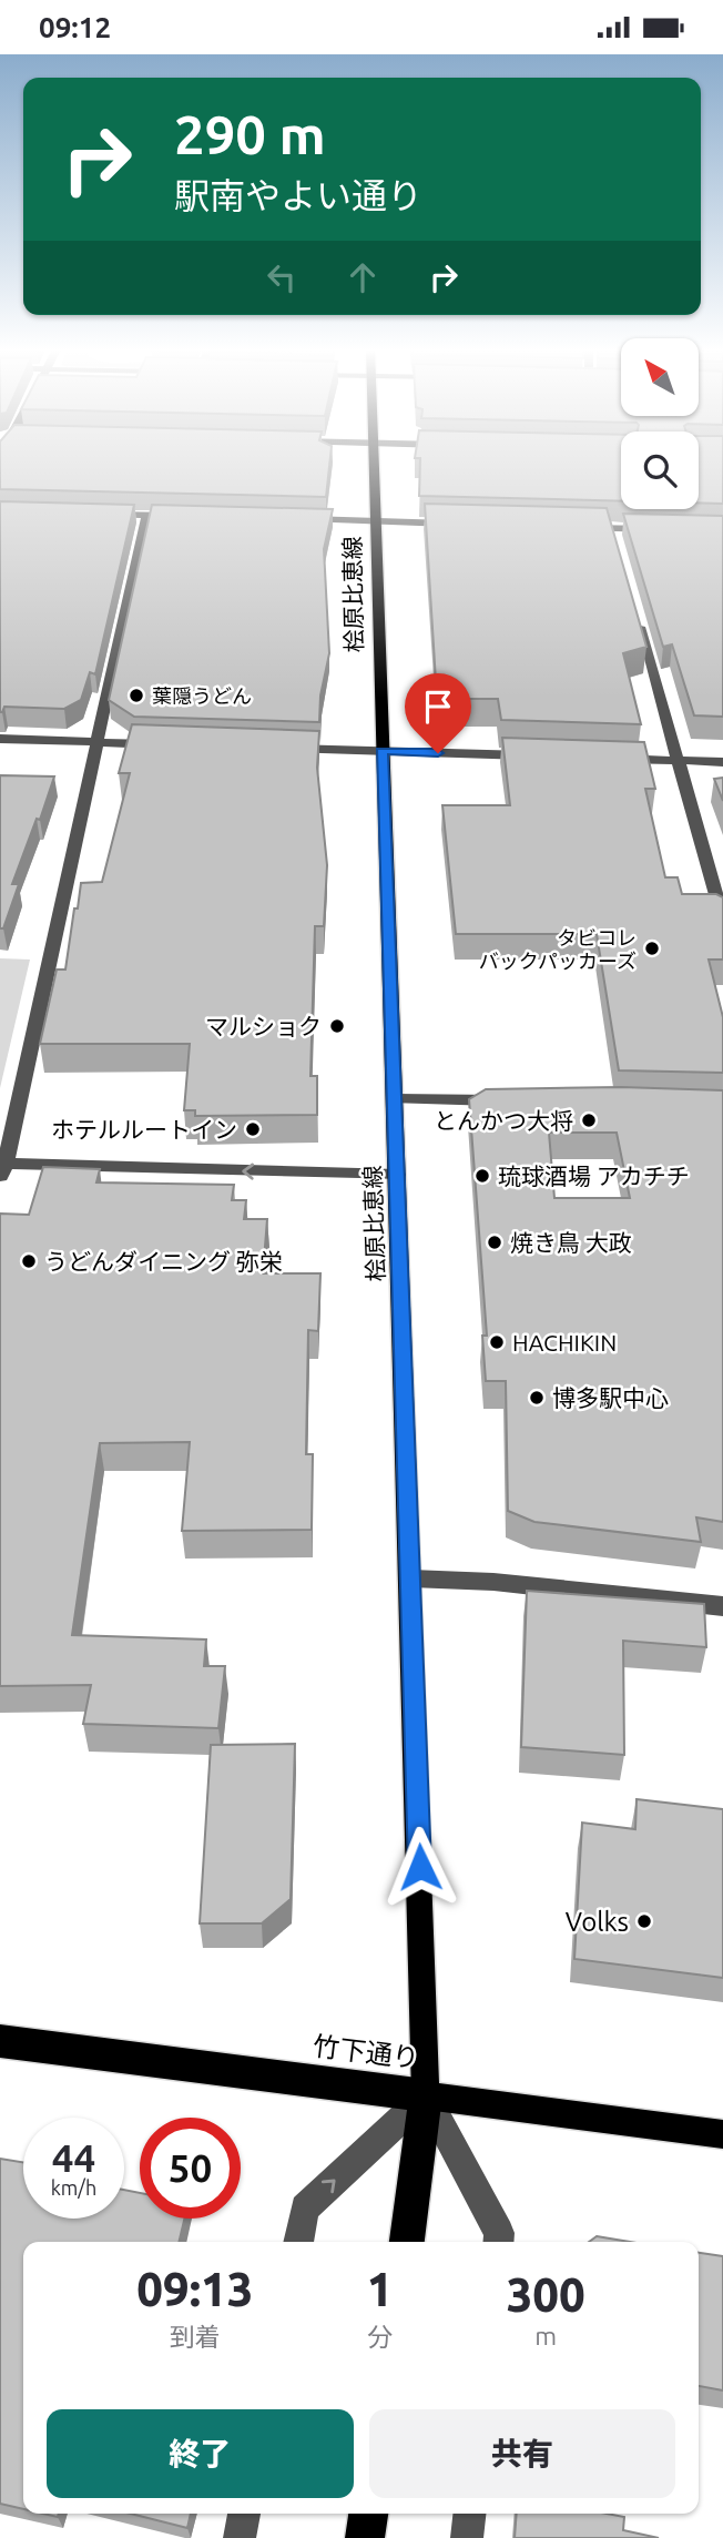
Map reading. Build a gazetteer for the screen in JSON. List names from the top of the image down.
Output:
{
  "streets": {
    "highway": ["竹下通り"],
    "main road": ["桧原比恵線"]
  },
  "crossings": [
    ["桧原比恵線", "竹下通り"]
  ],
  "places": [
    "葉隠うどん",
    "タビコレ バックパッカーズ",
    "マルショク",
    "とんかつ大将",
    "ホテルルートイン",
    "琉球酒場 アカチチ",
    "焼き鳥 大政",
    "うどんダイニング 弥栄",
    "HACHIKIN",
    "博多駅中心",
    "Volks"
  ],
  "north": "top left",
  "page": {
    "status": "09:12",
    "turn": ["290 m", "駅南やよい通り"],
    "speed": "44 km/h",
    "limit": "50",
    "eta": [
      "09:13",
      "到着",
      "1",
      "分",
      "300",
      "m"
    ],
    "buttons": ["終了", "共有"]
  }
}
